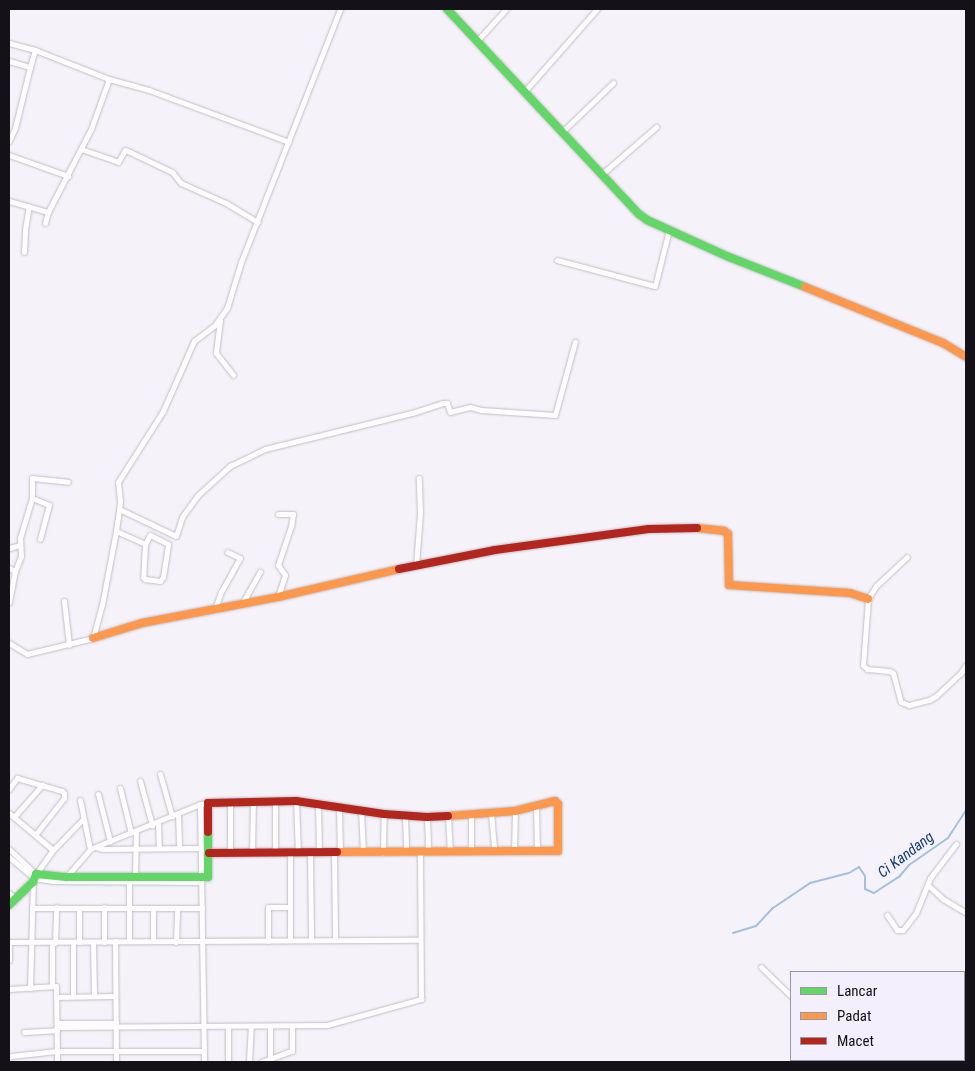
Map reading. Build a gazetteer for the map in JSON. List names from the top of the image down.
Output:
{
  "water": ["Ci Kandang"],
  "legend": ["Lancar", "Padat", "Macet"]
}
